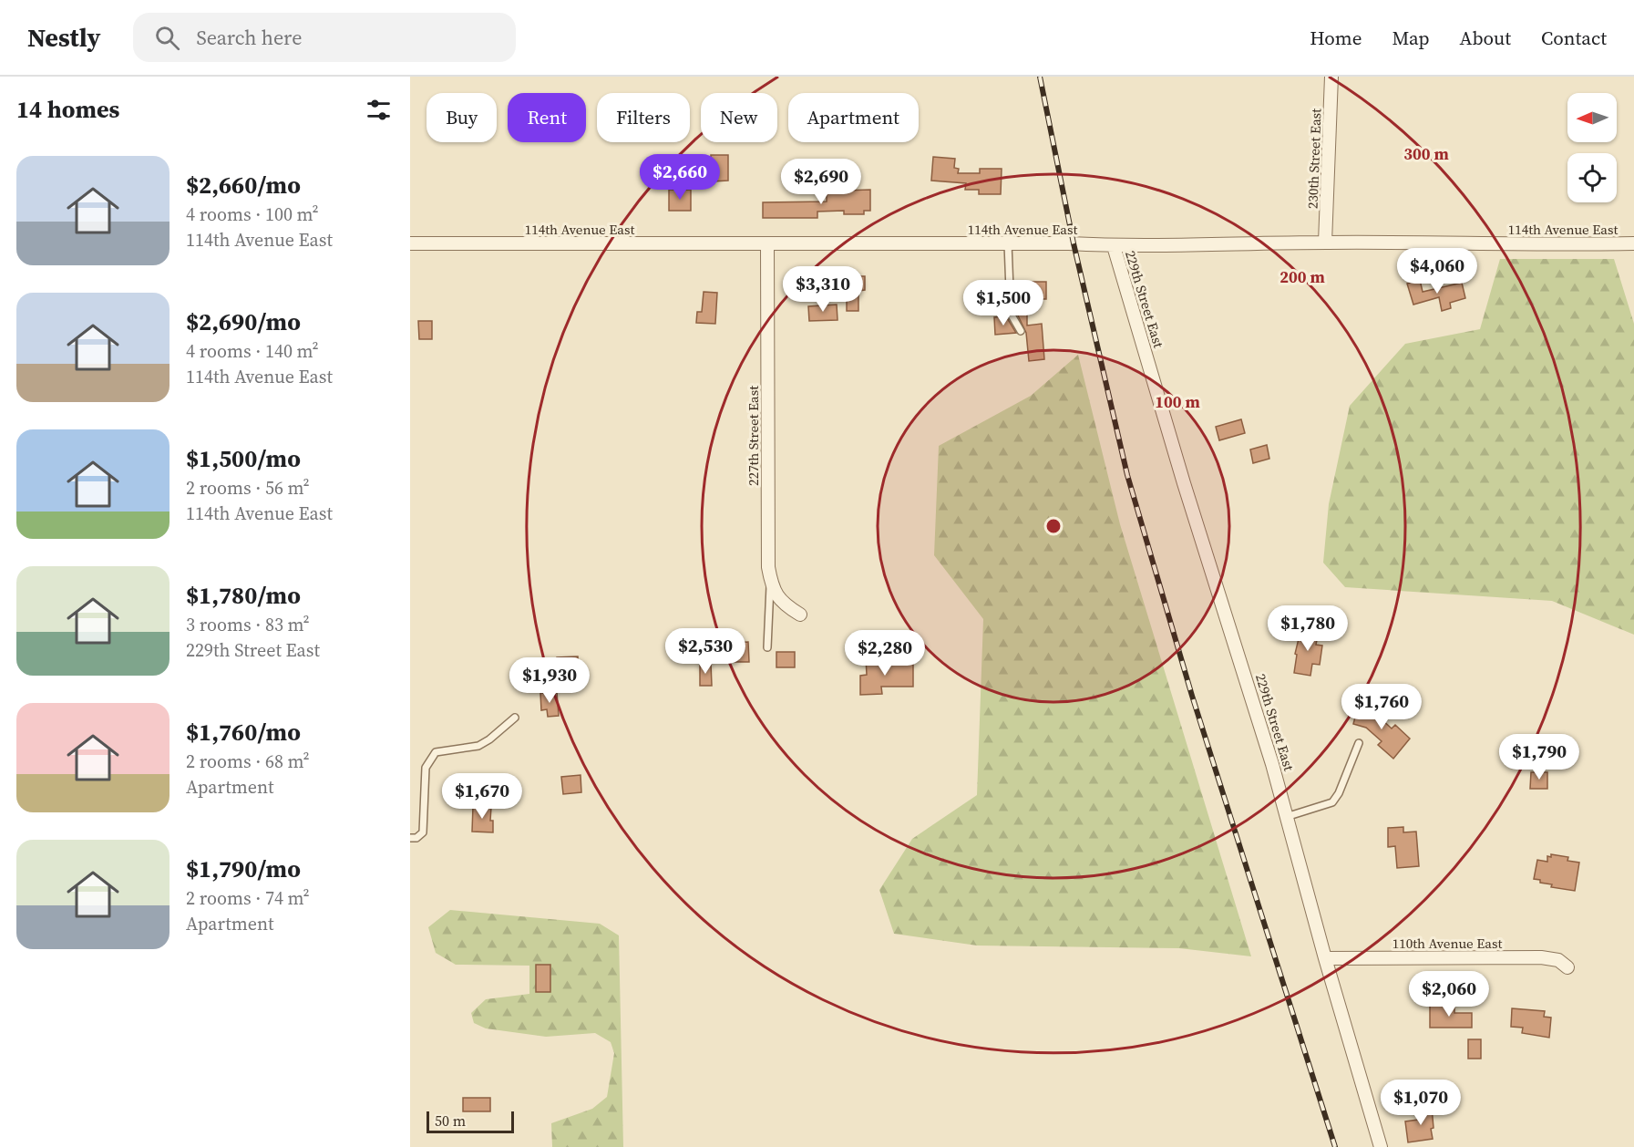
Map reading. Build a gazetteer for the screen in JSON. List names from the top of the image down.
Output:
{
  "streets": {
    "street": [
      "230th Street East",
      "114th Avenue East",
      "229th Street East",
      "227th Street East",
      "110th Avenue East"
    ]
  },
  "crossings": [
    ["230th Street East", "114th Avenue East"],
    ["114th Avenue East", "229th Street East"],
    ["114th Avenue East", "227th Street East"],
    ["229th Street East", "110th Avenue East"]
  ],
  "scale_bar": "50 m",
  "north": "left",
  "page": {
    "header": "Nestly",
    "search": "Search here",
    "nav": [
      "Home",
      "Map",
      "About",
      "Contact"
    ],
    "heading": "14 homes",
    "chip": [
      "Buy",
      "Rent",
      "Filters",
      "New",
      "Apartment"
    ],
    "list": [
      {
        "name": "$2,660/mo",
        "note": "4 rooms · 100 m² · 114th Avenue East"
      },
      {
        "name": "$2,690/mo",
        "note": "4 rooms · 140 m² · 114th Avenue East"
      },
      {
        "name": "$1,500/mo",
        "note": "2 rooms · 56 m² · 114th Avenue East"
      },
      {
        "name": "$1,780/mo",
        "note": "3 rooms · 83 m² · 229th Street East"
      },
      {
        "name": "$1,760/mo",
        "note": "2 rooms · 68 m² · Apartment"
      },
      {
        "name": "$1,790/mo",
        "note": "2 rooms · 74 m² · Apartment"
      }
    ],
    "price": [
      "$2,660",
      "$2,690",
      "$4,060",
      "$3,310",
      "$1,500",
      "$1,780",
      "$2,530",
      "$2,280",
      "$1,930",
      "$1,760",
      "$1,790",
      "$1,670",
      "$2,060",
      "$1,070"
    ],
    "scale": "50 m"
  },
  "rings": ["300 m", "200 m", "100 m"]
}
